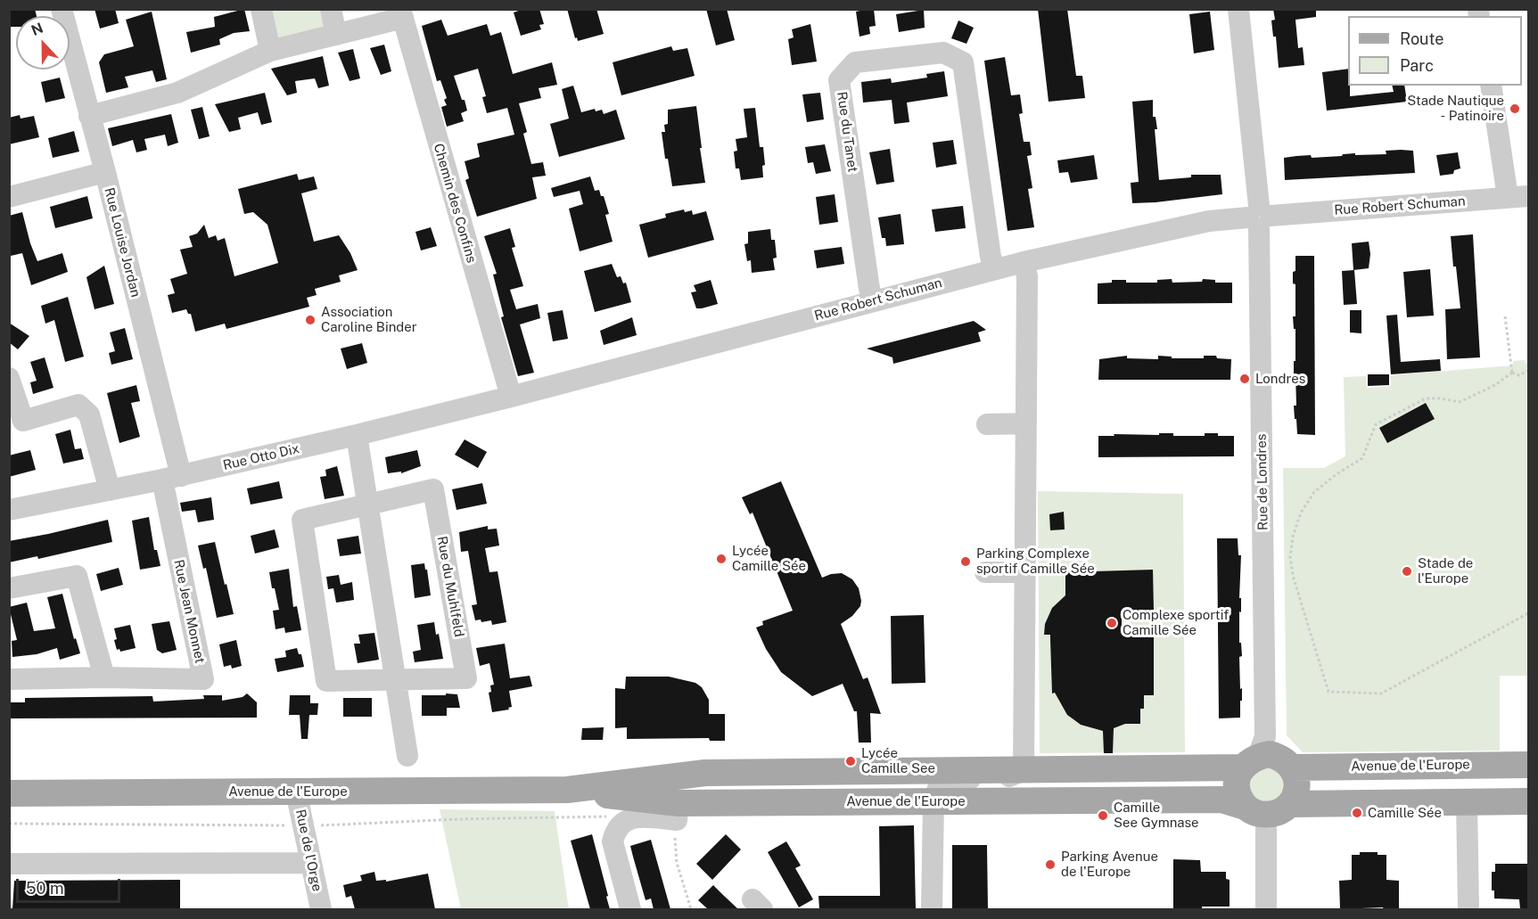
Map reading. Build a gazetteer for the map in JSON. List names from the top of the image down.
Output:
{
  "streets": {
    "main road": ["Avenue de l'Europe"],
    "street": [
      "Rue du Tanet",
      "Chemin des Confins",
      "Rue Robert Schuman",
      "Rue Louise Jordan",
      "Rue Otto Dix",
      "Rue de Londres",
      "Rue du Muhlfeld",
      "Rue Jean Monnet",
      "Rue de l'Orge"
    ]
  },
  "crossings": [
    ["Rue du Tanet", "Rue Robert Schuman"],
    ["Chemin des Confins", "Rue Robert Schuman"],
    ["Chemin des Confins", "Rue Otto Dix"],
    ["Rue Robert Schuman", "Rue Otto Dix"],
    ["Rue Robert Schuman", "Rue de Londres"],
    ["Rue Louise Jordan", "Rue Otto Dix"],
    ["Rue Louise Jordan", "Rue Jean Monnet"],
    ["Rue Otto Dix", "Rue Jean Monnet"],
    ["Rue de Londres", "Avenue de l'Europe"],
    ["Avenue de l'Europe", "Rue de l'Orge"]
  ],
  "places": [
    "Stade Nautique - Patinoire",
    "Association Caroline Binder",
    "Londres",
    "Lycée Camille Sée",
    "Parking Complexe sportif Camille Sée",
    "Stade de l'Europe",
    "Complexe sportif Camille Sée",
    "Lycée Camille See",
    "Camille Sée",
    "Camille See Gymnase",
    "Parking Avenue de l'Europe"
  ],
  "legend": ["Route", "Parc"],
  "scale_bar": "50 m",
  "north": "top"
}
